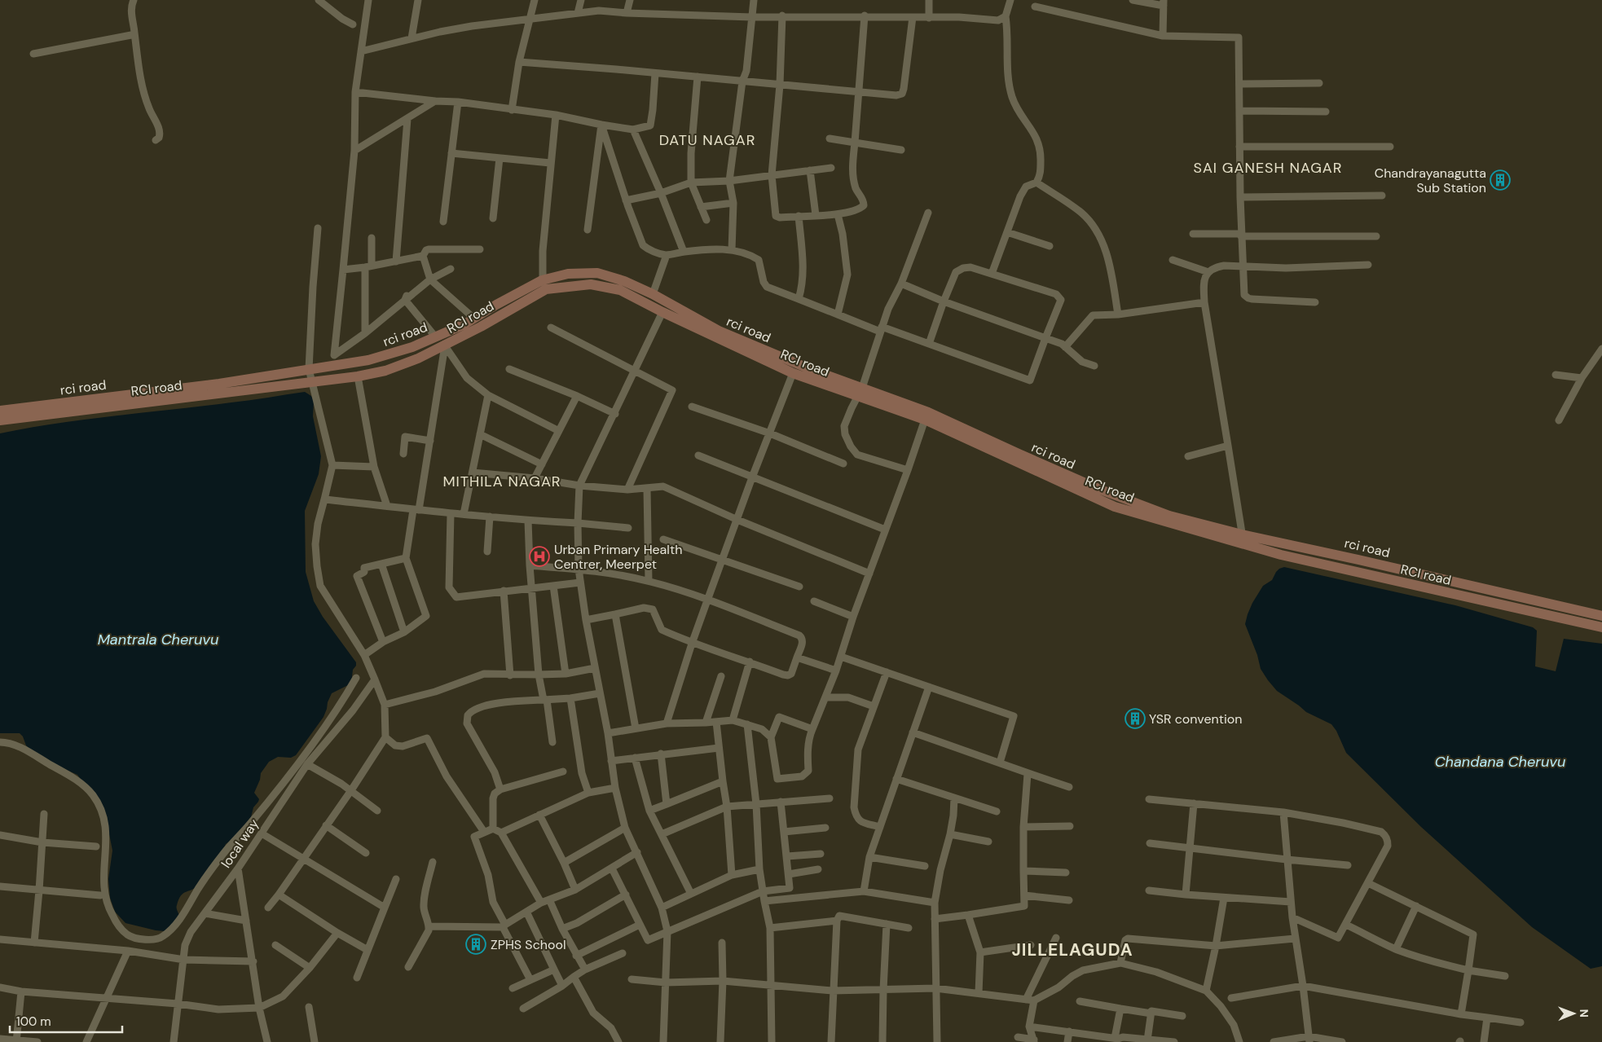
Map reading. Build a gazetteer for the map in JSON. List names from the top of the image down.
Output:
{
  "streets": {
    "main road": ["RCI road", "rci road"],
    "street": ["local way"]
  },
  "crossings": [
    ["RCI road", "rci road"]
  ],
  "districts": [
    "DATU NAGAR",
    "SAI GANESH NAGAR",
    "MITHILA NAGAR",
    "JILLELAGUDA"
  ],
  "water": ["Mantrala Cheruvu", "Chandana Cheruvu"],
  "places": {
    "building": ["Chandrayanagutta Sub Station", "YSR convention", "ZPHS School"],
    "hospital": ["Urban Primary Health Centrer, Meerpet"]
  },
  "scale_bar": "100 m",
  "north": "right"
}
